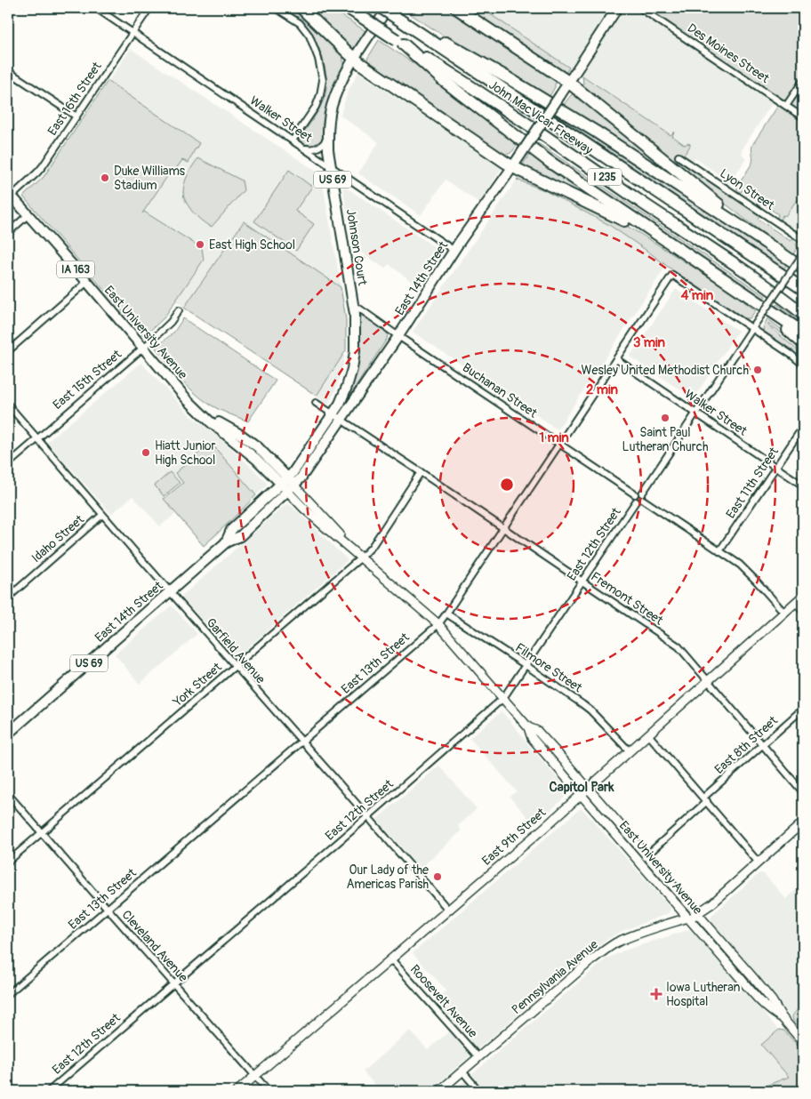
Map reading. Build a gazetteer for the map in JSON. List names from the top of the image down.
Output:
{
  "streets": {
    "highway": ["John MacVicar Freeway", "I 235"],
    "main road": [
      "US 69",
      "Johnson Court",
      "IA 163",
      "East 14th Street",
      "East University Avenue",
      "East 9th Street",
      "Pennsylvania Avenue"
    ],
    "street": [
      "Des Moines Street",
      "East 16th Street",
      "Walker Street",
      "Lyon Street",
      "East 15th Street",
      "Buchanan Street",
      "East 11th Street",
      "Idaho Street",
      "East 12th Street",
      "Fremont Street",
      "Garfield Avenue",
      "East 13th Street",
      "Filmore Street",
      "York Street",
      "East 8th Street",
      "Cleveland Avenue",
      "Roosevelt Avenue"
    ]
  },
  "crossings": [
    ["East 16th Street", "Walker Street"],
    ["East 16th Street", "East University Avenue"],
    ["Walker Street", "Johnson Court"],
    ["Walker Street", "East 14th Street"],
    ["Walker Street", "East 11th Street"],
    ["Walker Street", "East 13th Street"],
    ["US 69", "Johnson Court"],
    ["Johnson Court", "East 14th Street"],
    ["Johnson Court", "Buchanan Street"],
    ["Johnson Court", "Fremont Street"],
    ["East 14th Street", "East University Avenue"],
    ["East 14th Street", "Buchanan Street"],
    ["East 14th Street", "Fremont Street"],
    ["East 14th Street", "Garfield Avenue"],
    ["East University Avenue", "East 15th Street"],
    ["East University Avenue", "East 12th Street"],
    ["East University Avenue", "East 13th Street"],
    ["East University Avenue", "York Street"],
    ["East University Avenue", "East 8th Street"],
    ["East University Avenue", "East 9th Street"],
    ["East University Avenue", "Pennsylvania Avenue"],
    ["East 15th Street", "Garfield Avenue"],
    ["Buchanan Street", "East 12th Street"],
    ["Buchanan Street", "East 13th Street"],
    ["Idaho Street", "Garfield Avenue"],
    ["East 12th Street", "Fremont Street"],
    ["East 12th Street", "Garfield Avenue"],
    ["East 12th Street", "Filmore Street"],
    ["East 12th Street", "Cleveland Avenue"],
    ["Fremont Street", "East 13th Street"],
    ["Fremont Street", "York Street"],
    ["Fremont Street", "East 8th Street"],
    ["Fremont Street", "East 9th Street"],
    ["Garfield Avenue", "East 13th Street"],
    ["Garfield Avenue", "York Street"],
    ["Garfield Avenue", "East 9th Street"],
    ["East 13th Street", "Filmore Street"],
    ["East 13th Street", "Cleveland Avenue"],
    ["Filmore Street", "East 9th Street"],
    ["York Street", "Cleveland Avenue"],
    ["East 9th Street", "Cleveland Avenue"],
    ["East 9th Street", "Roosevelt Avenue"],
    ["Pennsylvania Avenue", "Roosevelt Avenue"]
  ],
  "districts": ["Capitol Park"],
  "places": {
    "other": [
      "Duke Williams Stadium",
      "East High School",
      "Wesley United Methodist Church",
      "Saint Paul Lutheran Church",
      "Hiatt Junior High School",
      "Our Lady of the Americas Parish"
    ],
    "health": ["Iowa Lutheran Hospital"]
  },
  "rings": [
    "4 min",
    "3 min",
    "2 min",
    "1 min"
  ]
}
